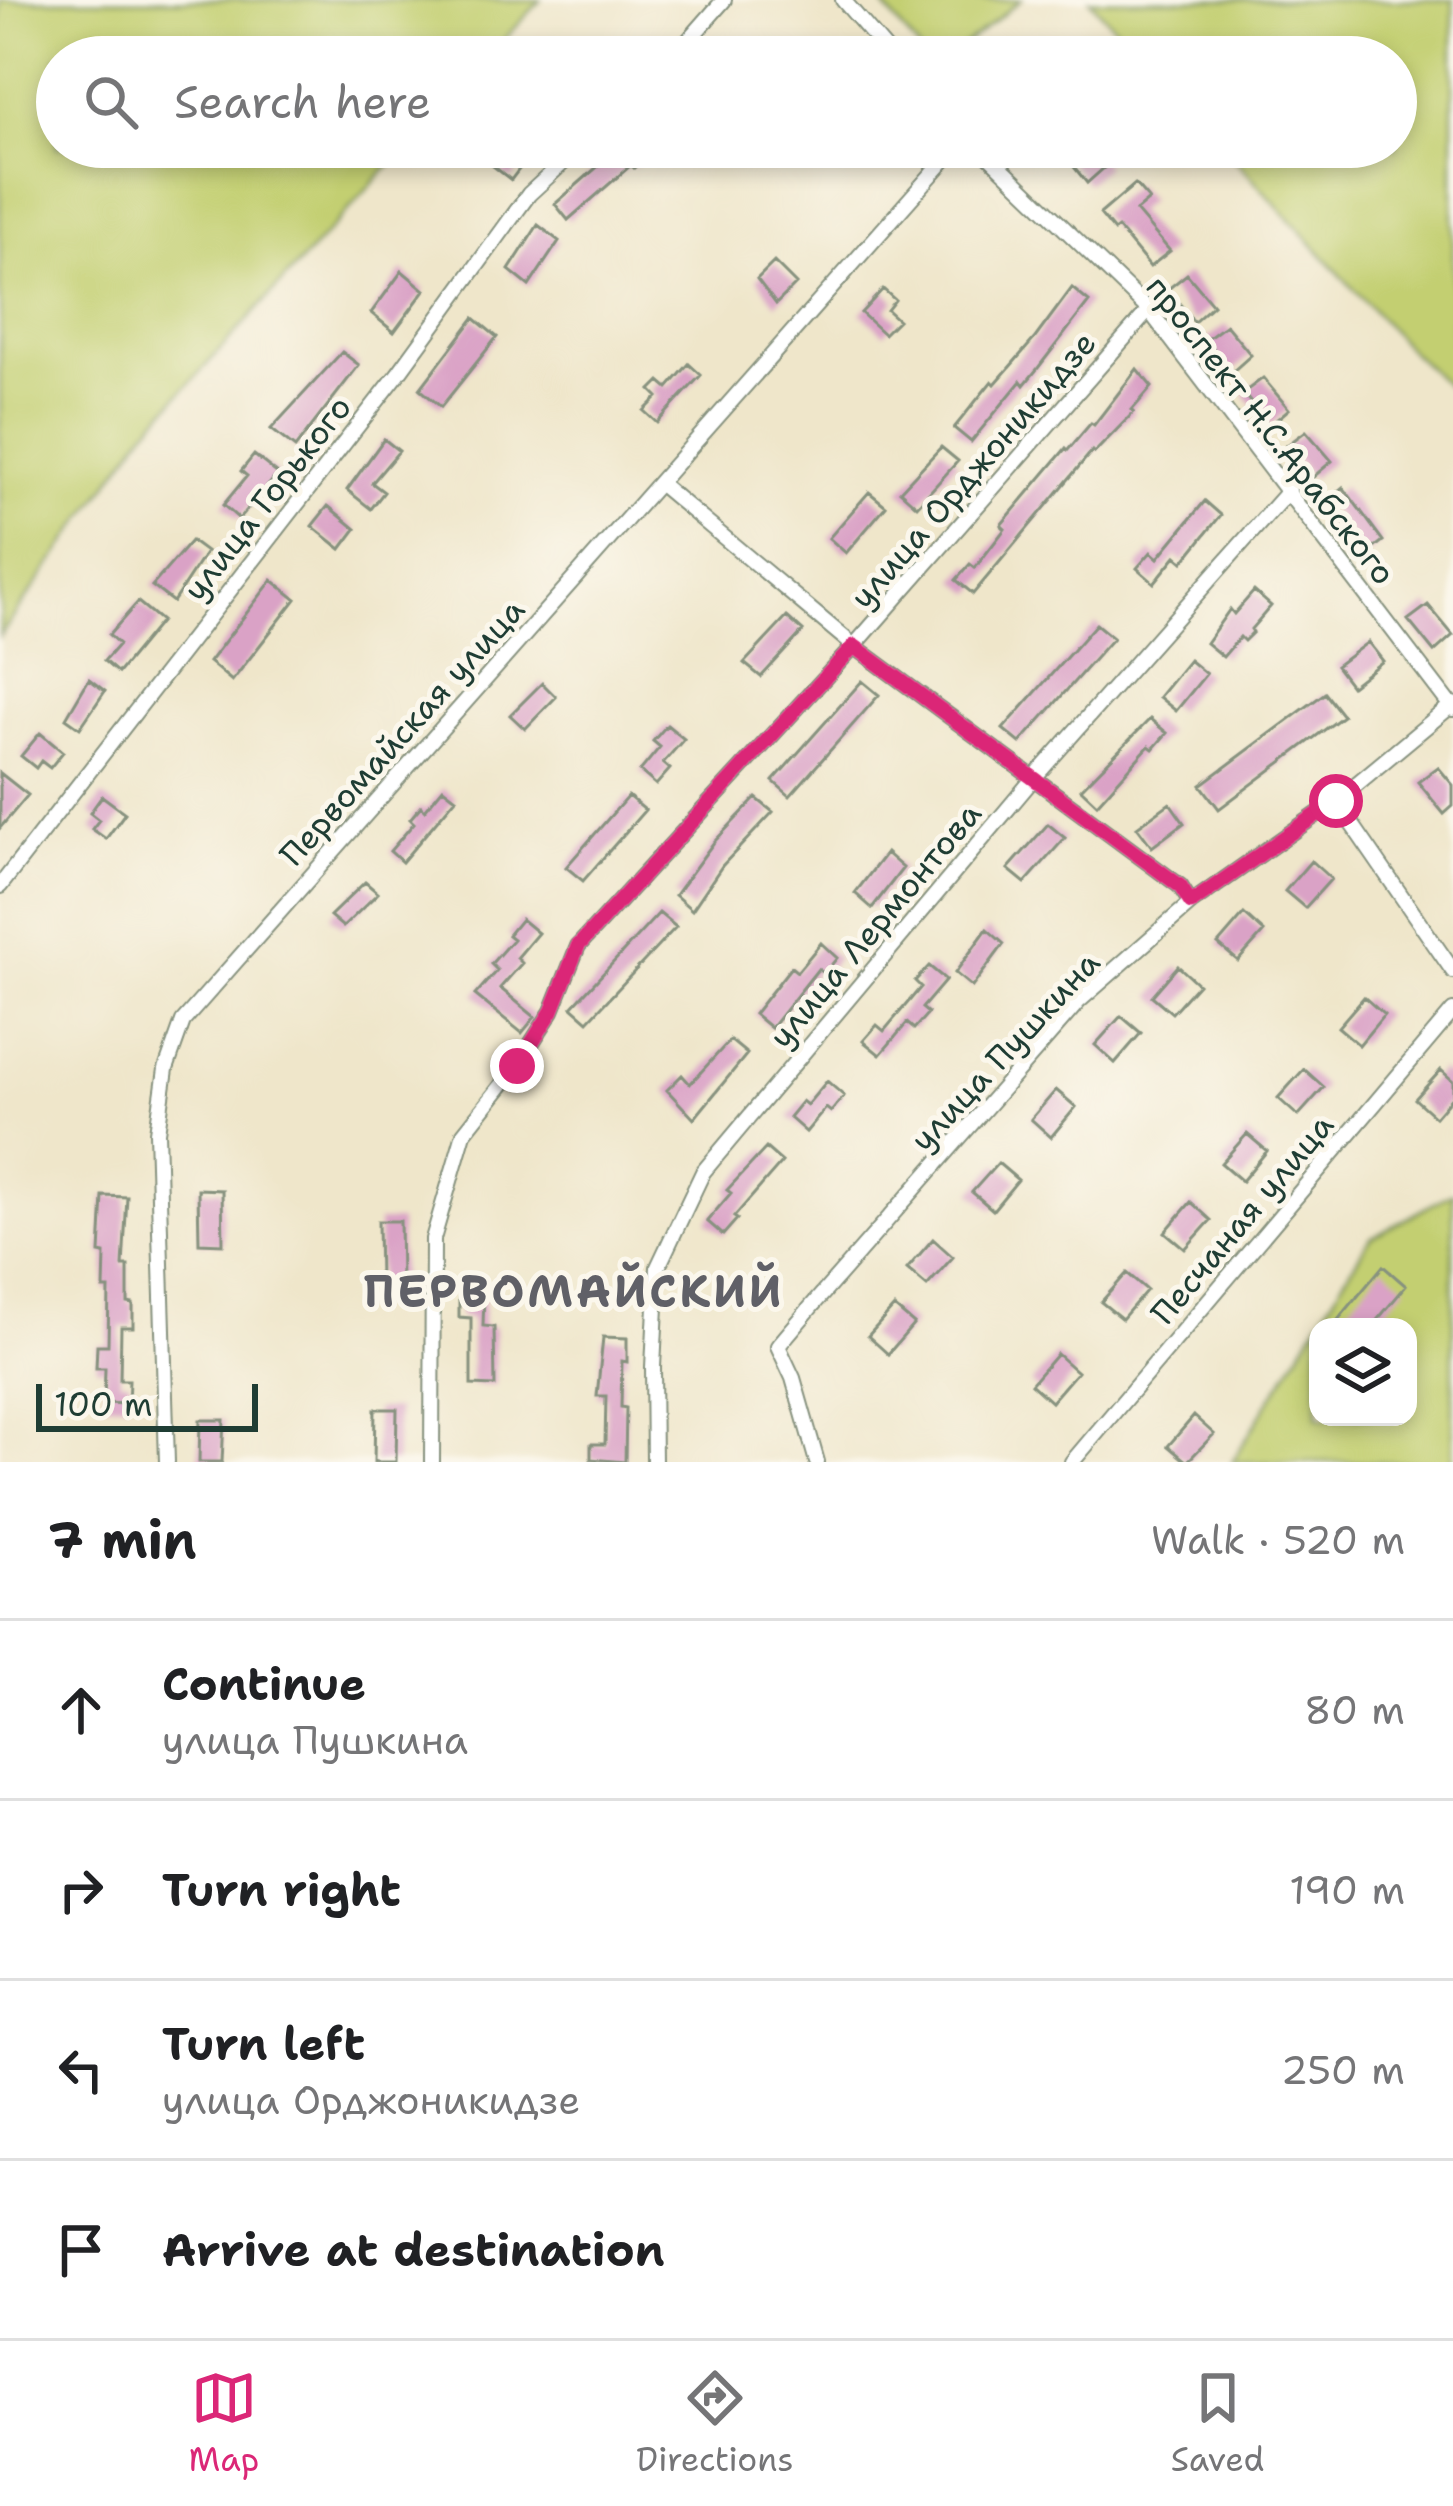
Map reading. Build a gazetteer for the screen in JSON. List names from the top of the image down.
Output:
{
  "streets": {
    "street": [
      "проспект Н.С.Арабского",
      "улица Орджоникидзе",
      "улица Горького",
      "Первомайская улица",
      "улица Лермонтова",
      "улица Пушкина",
      "Песчаная улица"
    ]
  },
  "crossings": [
    ["проспект Н.С.Арабского", "улица Орджоникидзе"],
    ["проспект Н.С.Арабского", "улица Лермонтова"],
    ["проспект Н.С.Арабского", "улица Пушкина"]
  ],
  "districts": ["ПЕРВОМАЙСКИЙ"],
  "scale_bar": "100 m",
  "page": {
    "search": "Search here",
    "scale": "100 m",
    "heading": ["7 min", "Walk · 520 m"],
    "list": [
      ["Continue", "улица Пушкина", "80 m"],
      ["Turn right", "190 m"],
      ["Turn left", "улица Орджоникидзе", "250 m"],
      "Arrive at destination"
    ],
    "nav": ["Map", "Directions", "Saved"]
  }
}
